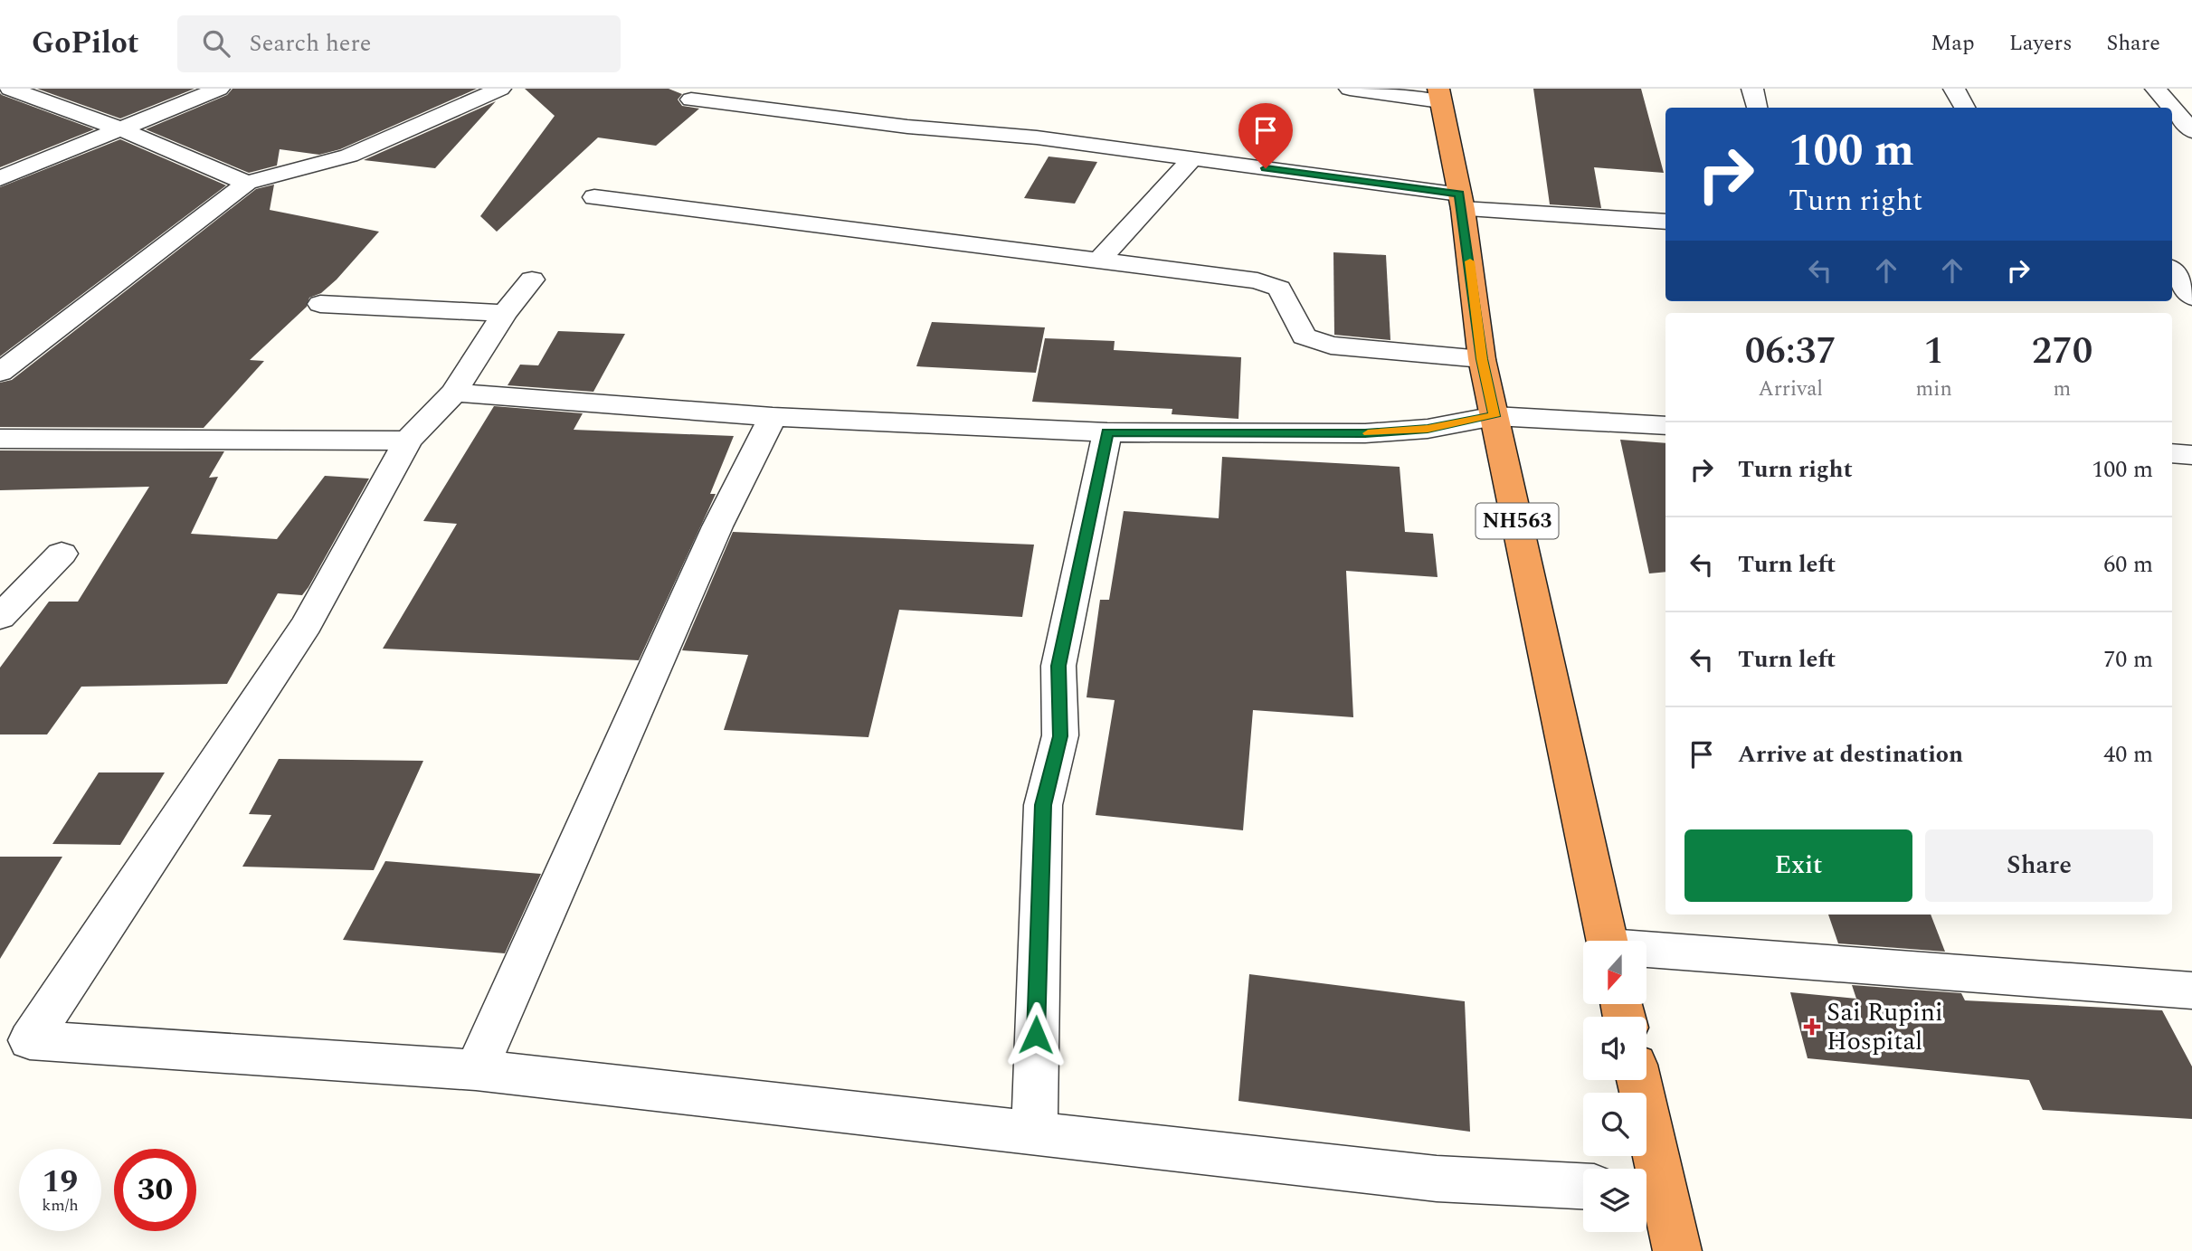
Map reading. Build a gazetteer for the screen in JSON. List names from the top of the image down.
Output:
{
  "streets": {
    "highway": ["NH563"]
  },
  "places": {
    "health": ["Sai Rupini Hospital"]
  },
  "north": "bottom",
  "page": {
    "header": "GoPilot",
    "search": "Search here",
    "nav": ["Map", "Layers", "Share"],
    "turn": ["100 m", "Turn right"],
    "eta": [
      "06:37",
      "Arrival",
      "1",
      "min",
      "270",
      "m"
    ],
    "list": [
      {
        "name": "Turn right",
        "value": "100 m"
      },
      {
        "name": "Turn left",
        "value": "60 m"
      },
      {
        "name": "Turn left",
        "value": "70 m"
      },
      {
        "name": "Arrive at destination",
        "value": "40 m"
      }
    ],
    "buttons": ["Exit", "Share"],
    "speed": "19 km/h",
    "limit": "30"
  }
}
